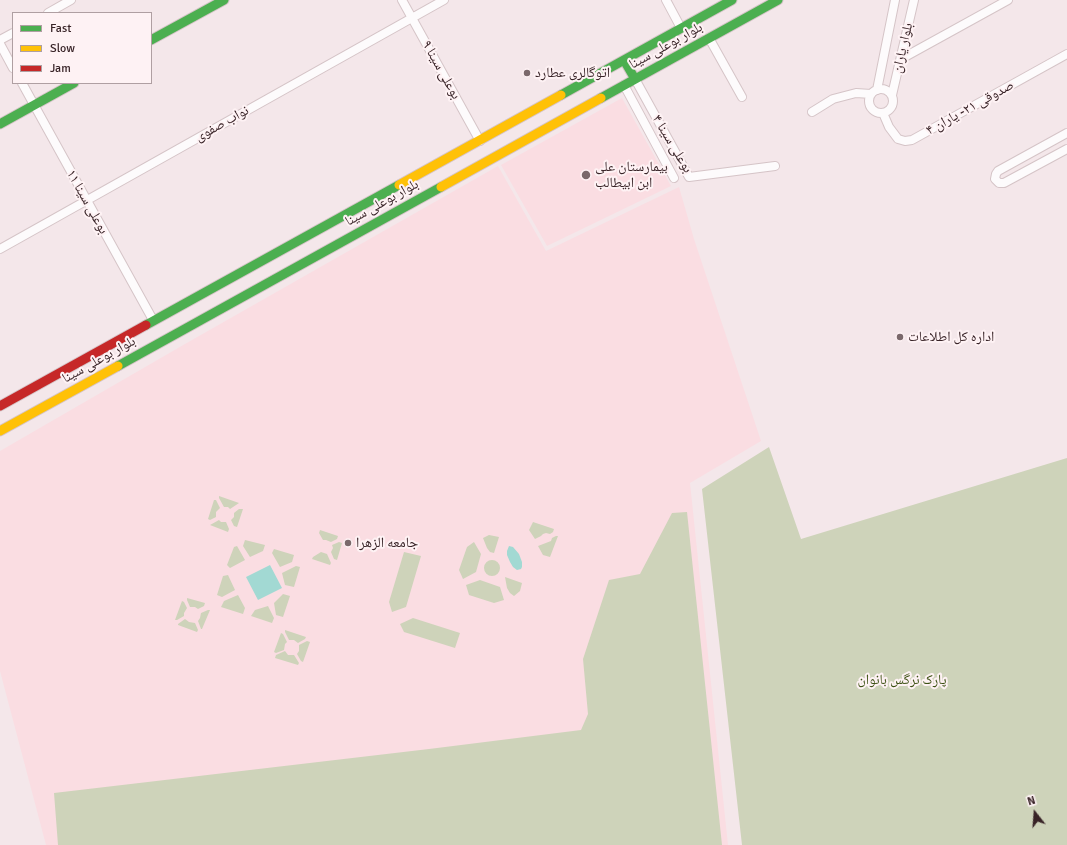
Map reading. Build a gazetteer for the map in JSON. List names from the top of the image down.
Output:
{
  "streets": {
    "main road": ["بلوار بوعلی سینا"],
    "street": [
      "بلوار یاران",
      "بوعلی سینا ۹",
      "صدوقی ۲۱- یاران ۴",
      "نواب صفوی",
      "بوعلی سینا ۴",
      "بوعلی سینا ۱۱"
    ]
  },
  "crossings": [
    ["بلوار بوعلی سینا", "بوعلی سینا ۹"],
    ["بلوار بوعلی سینا", "بوعلی سینا ۴"],
    ["بلوار بوعلی سینا", "بوعلی سینا ۱۱"],
    ["بلوار یاران", "صدوقی ۲۱- یاران ۴"],
    ["بوعلی سینا ۹", "نواب صفوی"],
    ["نواب صفوی", "بوعلی سینا ۱۱"]
  ],
  "parks": ["پارک نرگس بانوان"],
  "places": [
    "اتوگالری عطارد",
    "بیمارستان علی ابن ابیطالب",
    "اداره کل اطلاعات",
    "جامعه الزهرا"
  ],
  "legend": ["Fast", "Slow", "Jam"],
  "north": "top"
}
